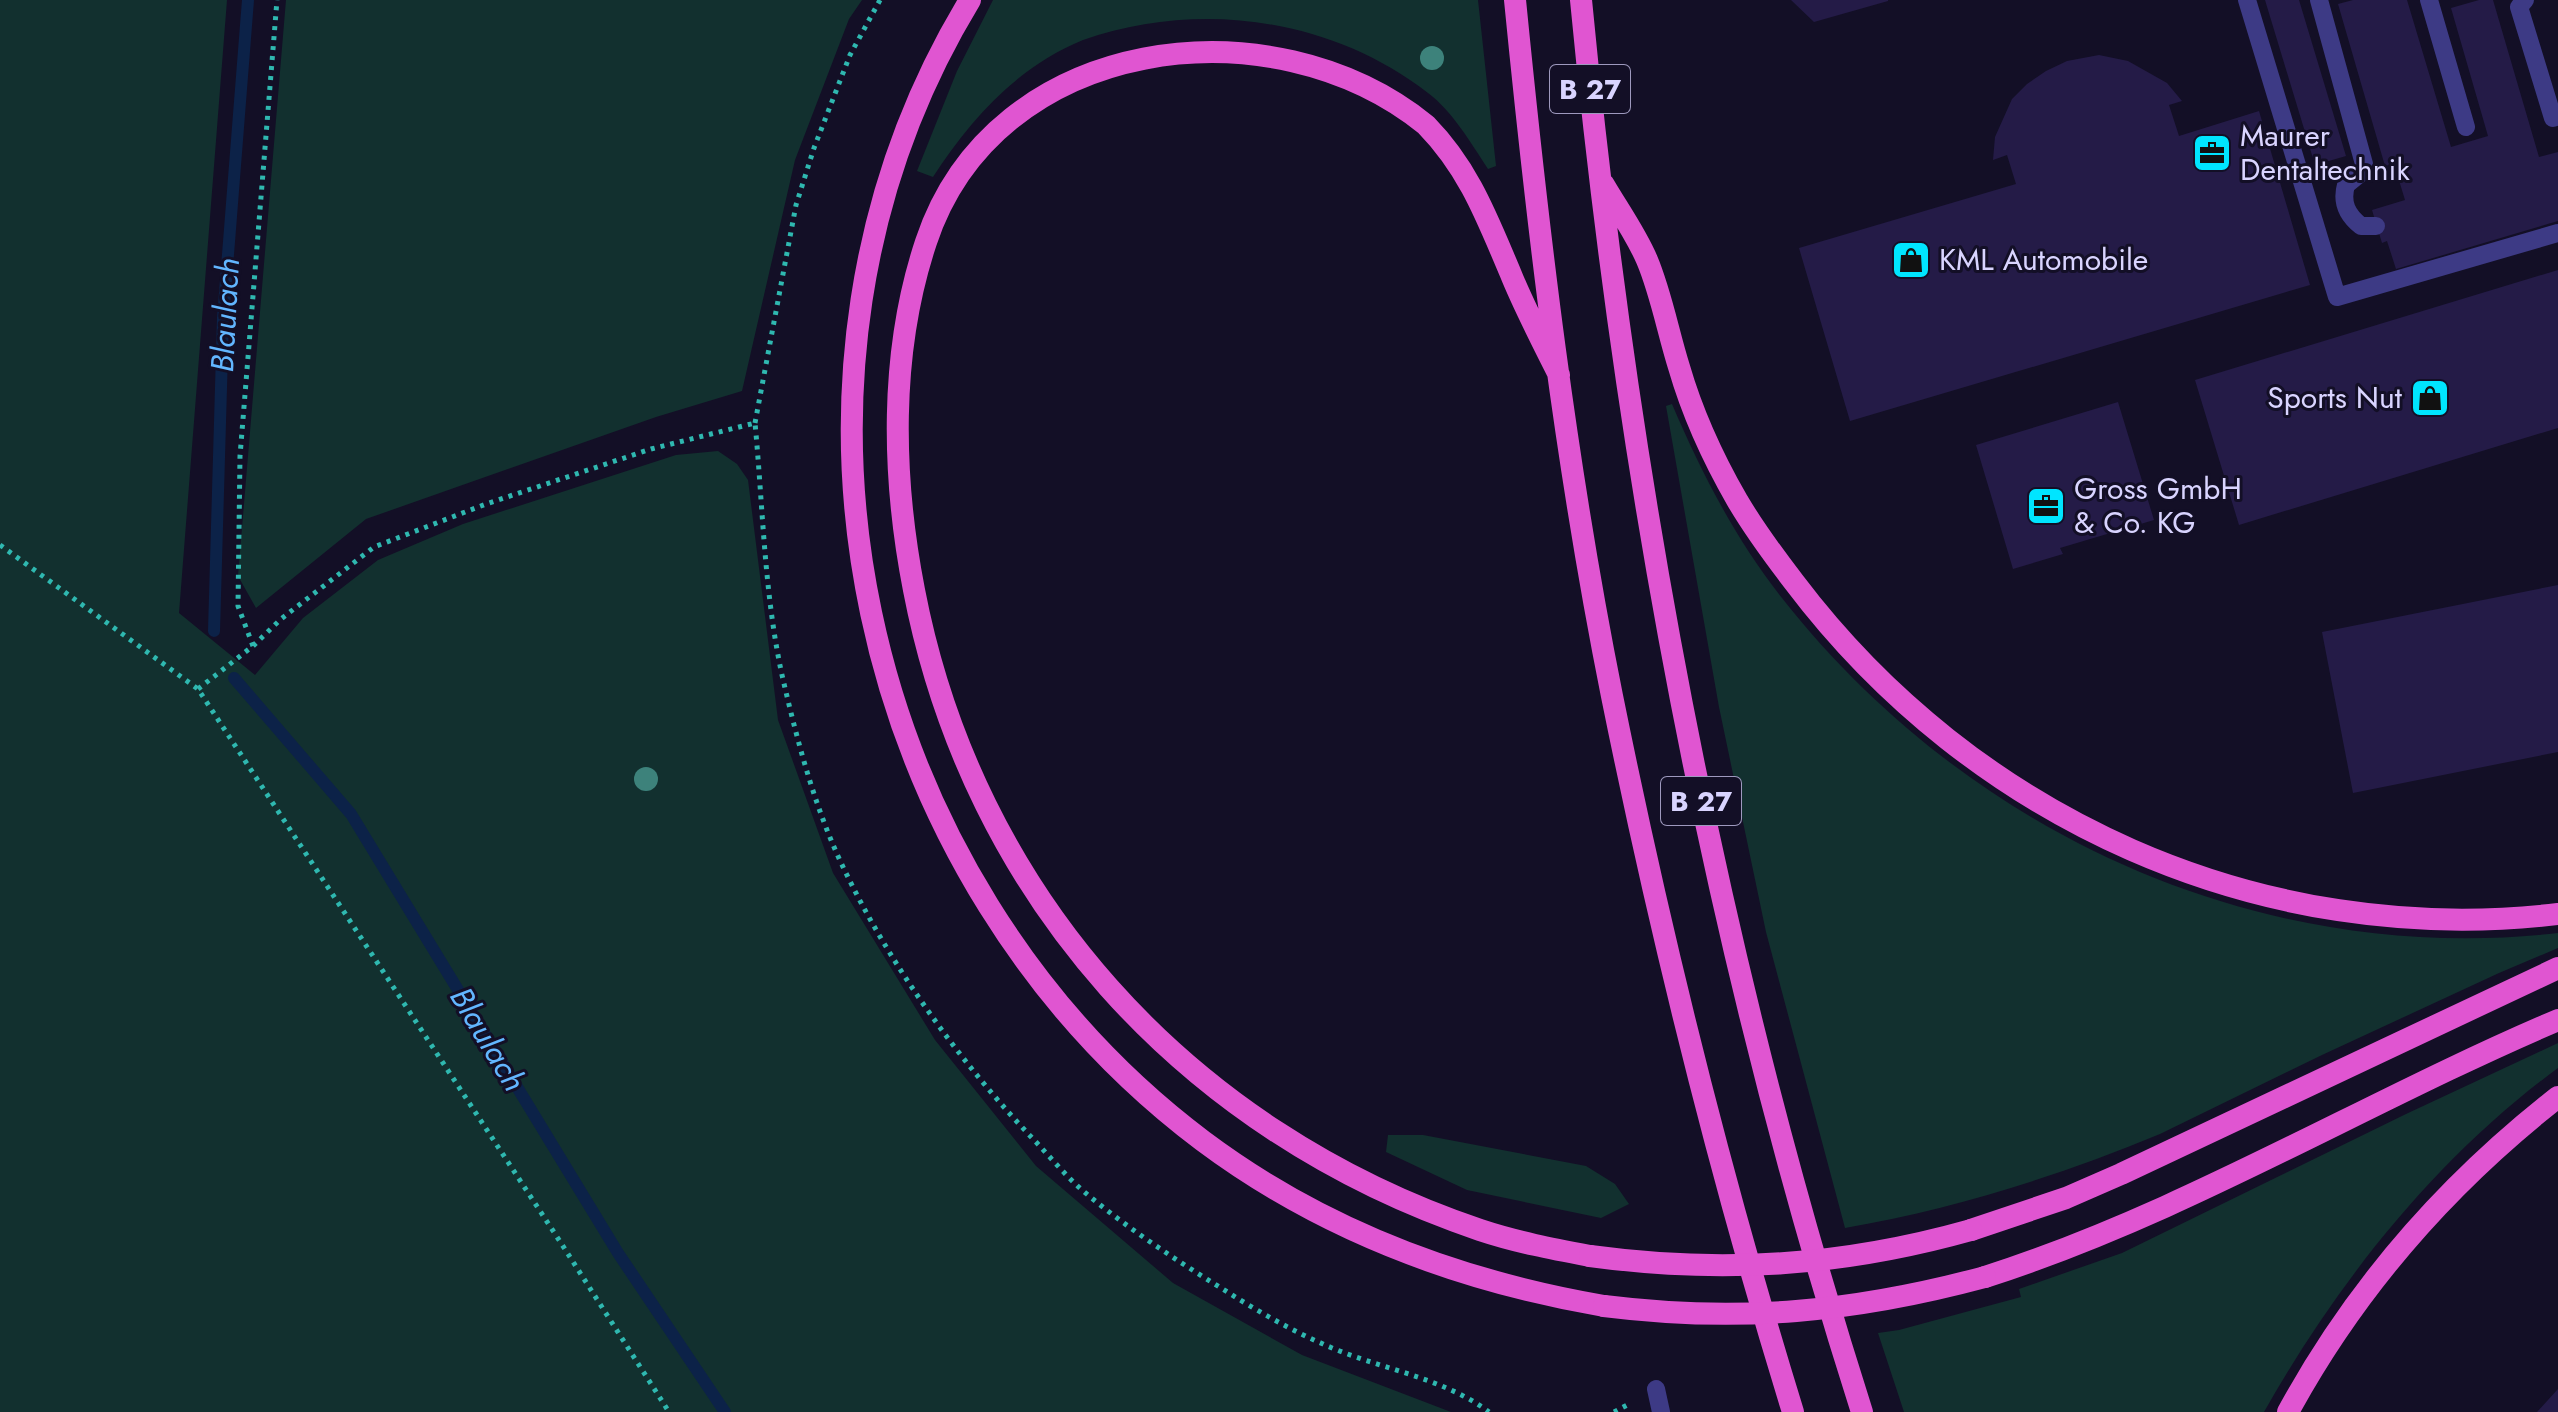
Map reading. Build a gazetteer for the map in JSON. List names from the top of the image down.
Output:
{
  "streets": {
    "highway": ["B 27"]
  },
  "water": ["Blaulach"],
  "places": {
    "office": ["Maurer Dentaltechnik", "Gross GmbH & Co. KG"],
    "shop": ["KML Automobile", "Sports Nut"]
  }
}
